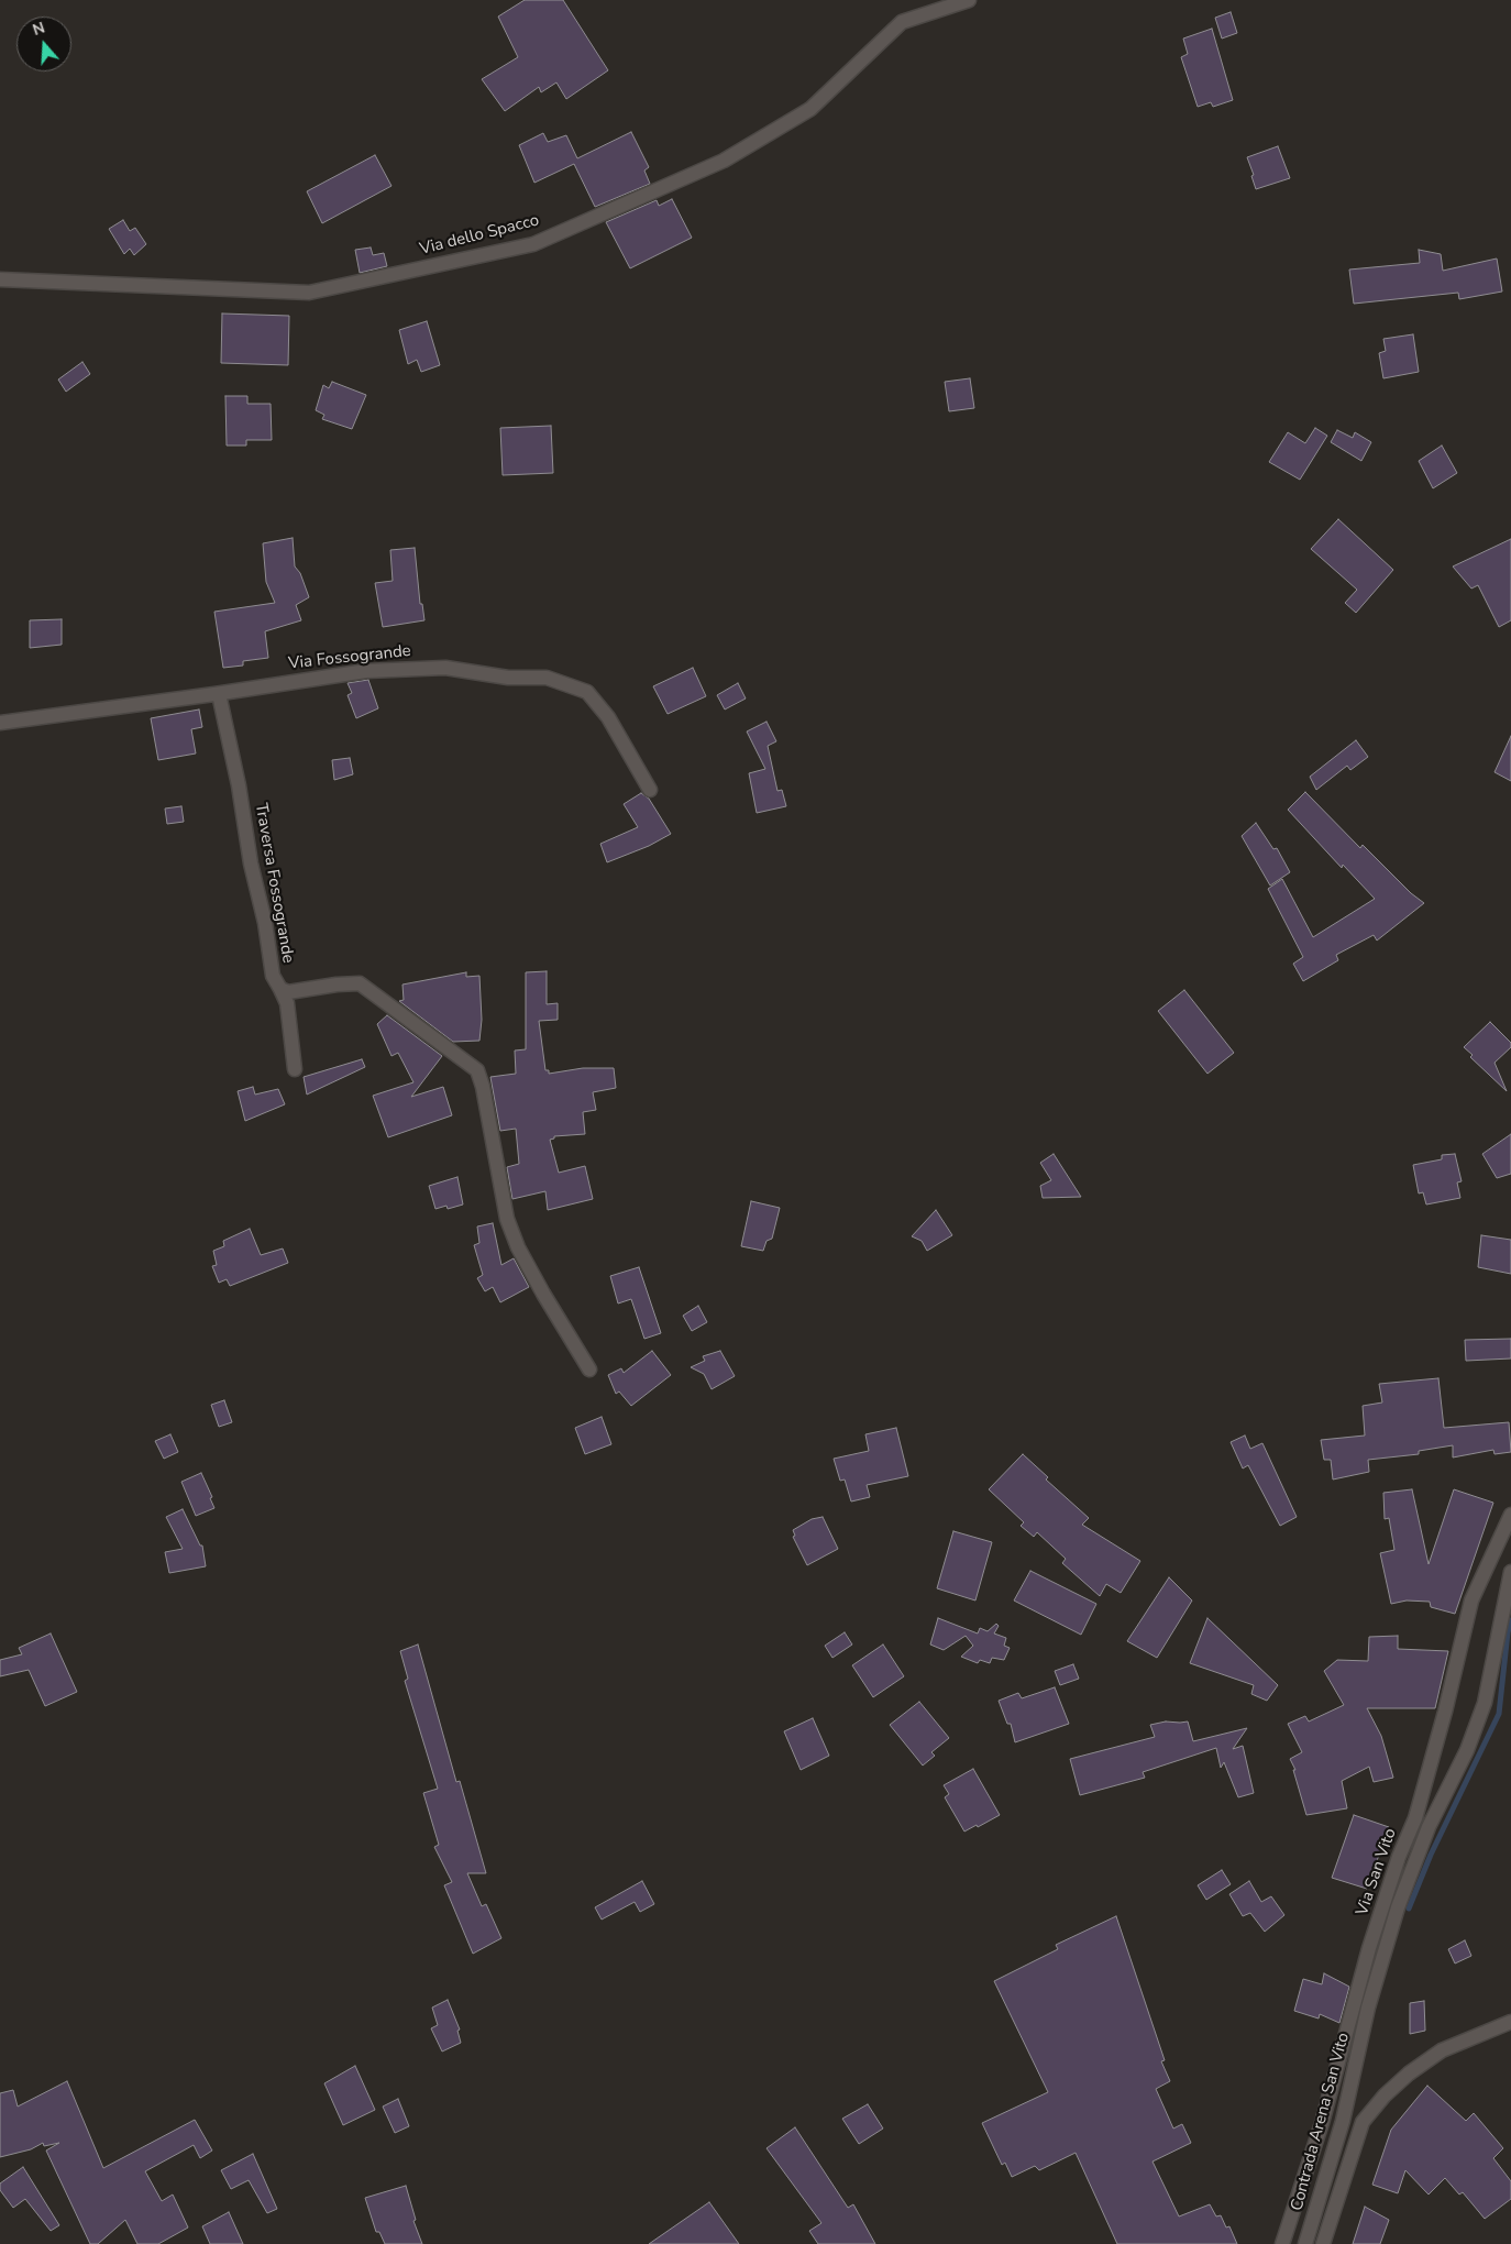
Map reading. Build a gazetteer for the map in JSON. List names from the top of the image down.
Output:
{
  "streets": {
    "street": [
      "Via dello Spacco",
      "Via Fossogrande",
      "Traversa Fossogrande",
      "Via San Vito",
      "Contrada Arena San Vito"
    ]
  },
  "crossings": [
    ["Via Fossogrande", "Traversa Fossogrande"],
    ["Via San Vito", "Contrada Arena San Vito"]
  ],
  "north": "top"
}
